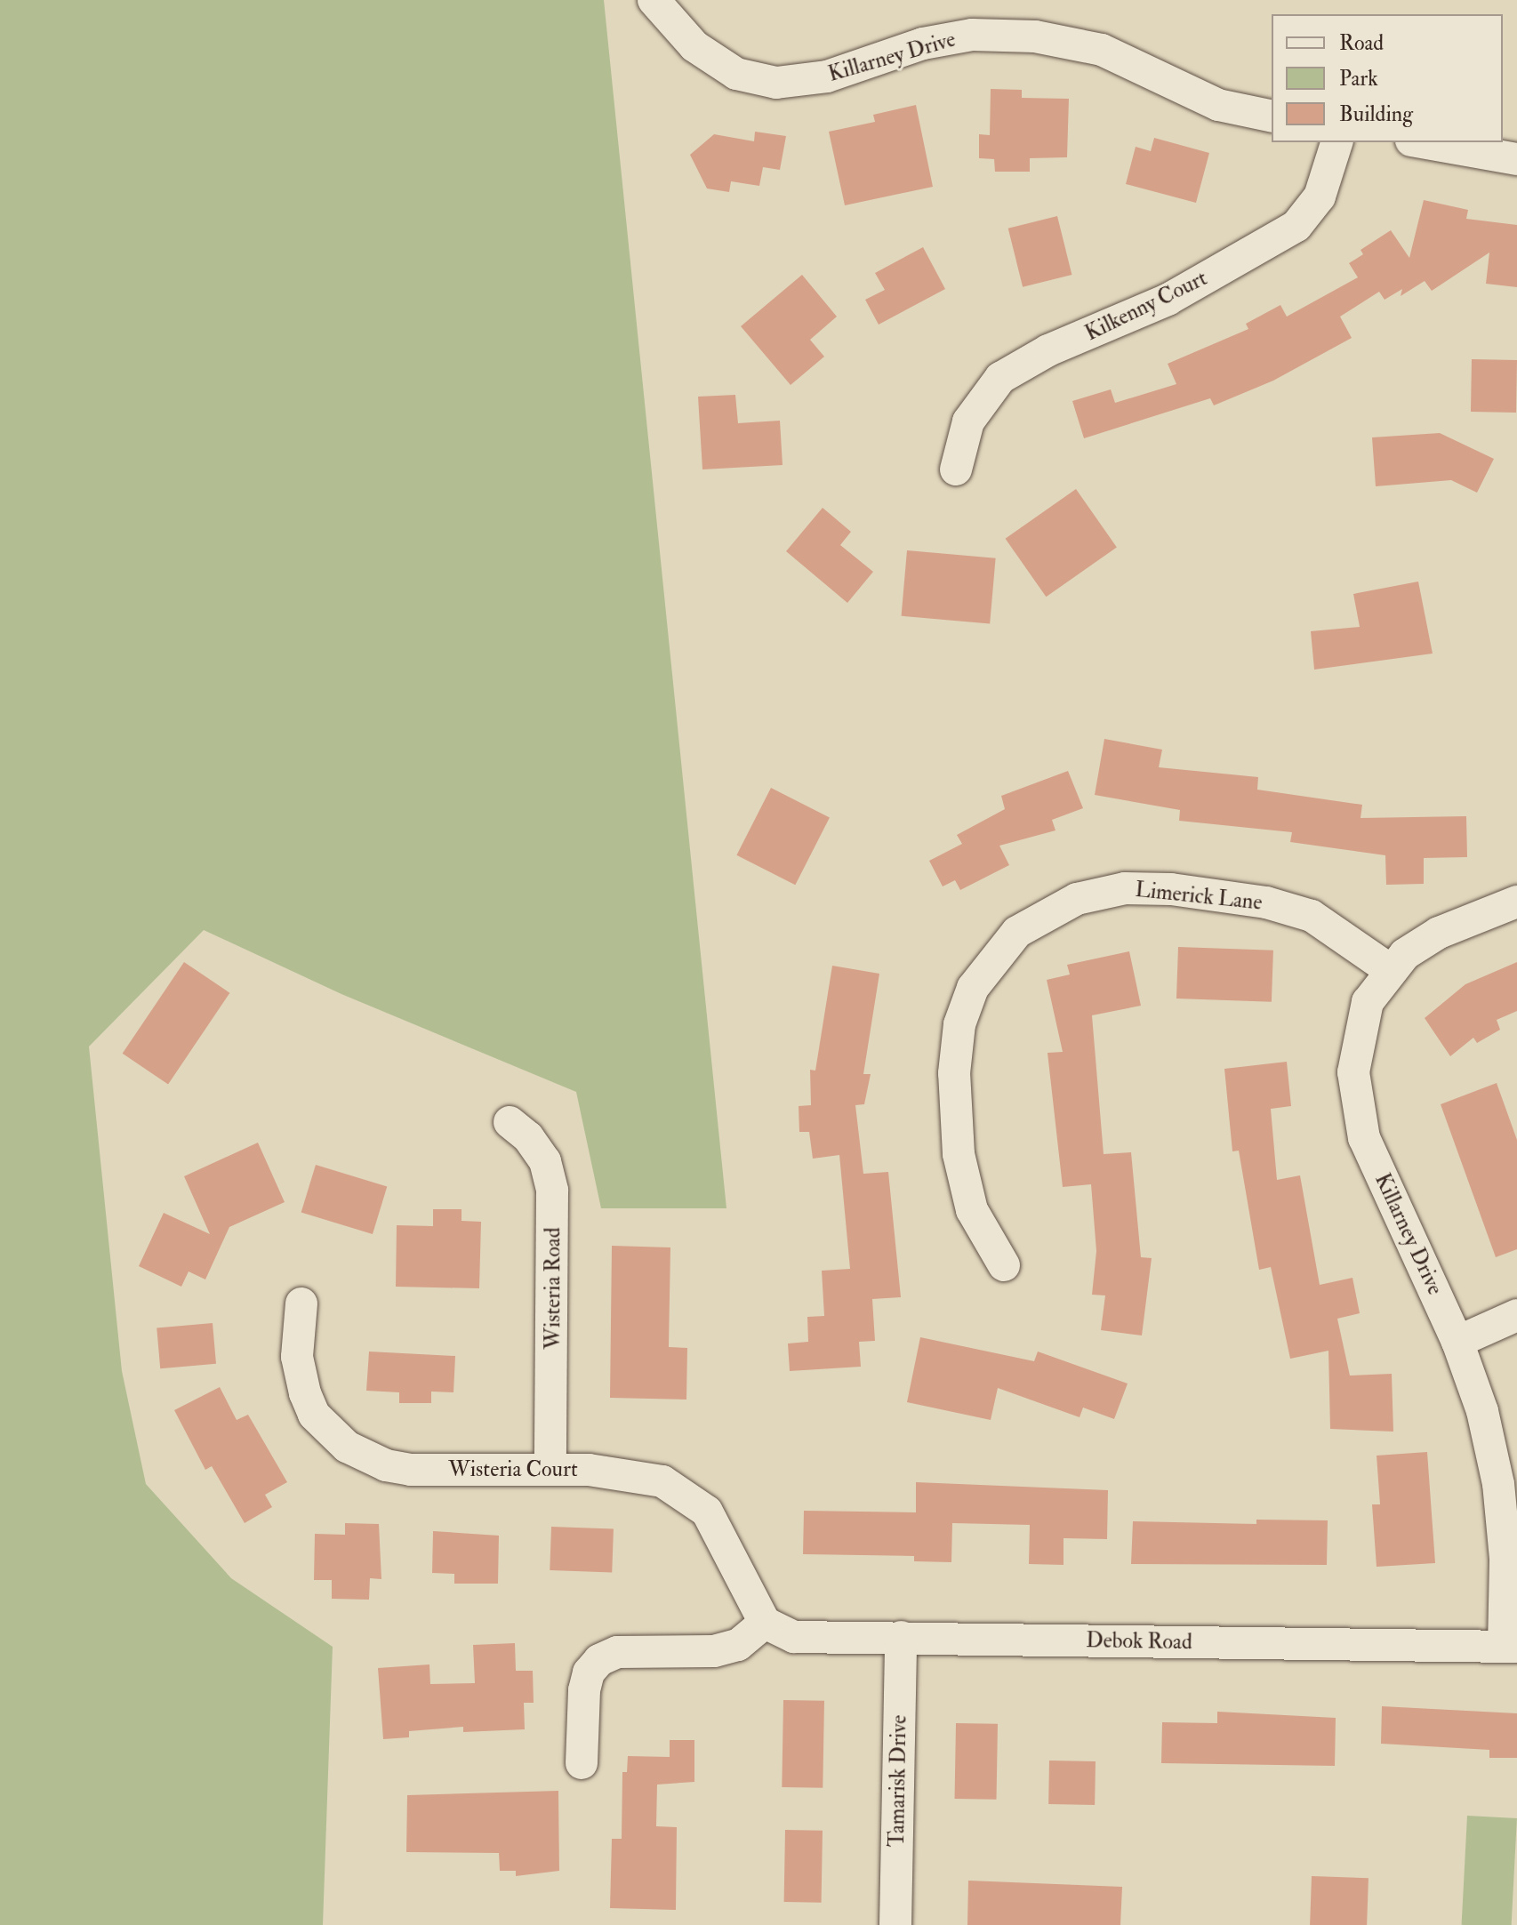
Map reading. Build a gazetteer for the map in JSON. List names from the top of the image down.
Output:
{
  "streets": {
    "street": [
      "Killarney Drive",
      "Kilkenny Court",
      "Limerick Lane",
      "Wisteria Road",
      "Wisteria Court",
      "Debok Road",
      "Tamarisk Drive"
    ]
  },
  "crossings": [
    ["Killarney Drive", "Limerick Lane"],
    ["Killarney Drive", "Debok Road"],
    ["Wisteria Road", "Wisteria Court"],
    ["Wisteria Court", "Debok Road"],
    ["Debok Road", "Tamarisk Drive"]
  ],
  "legend": ["Road", "Park", "Building"]
}
